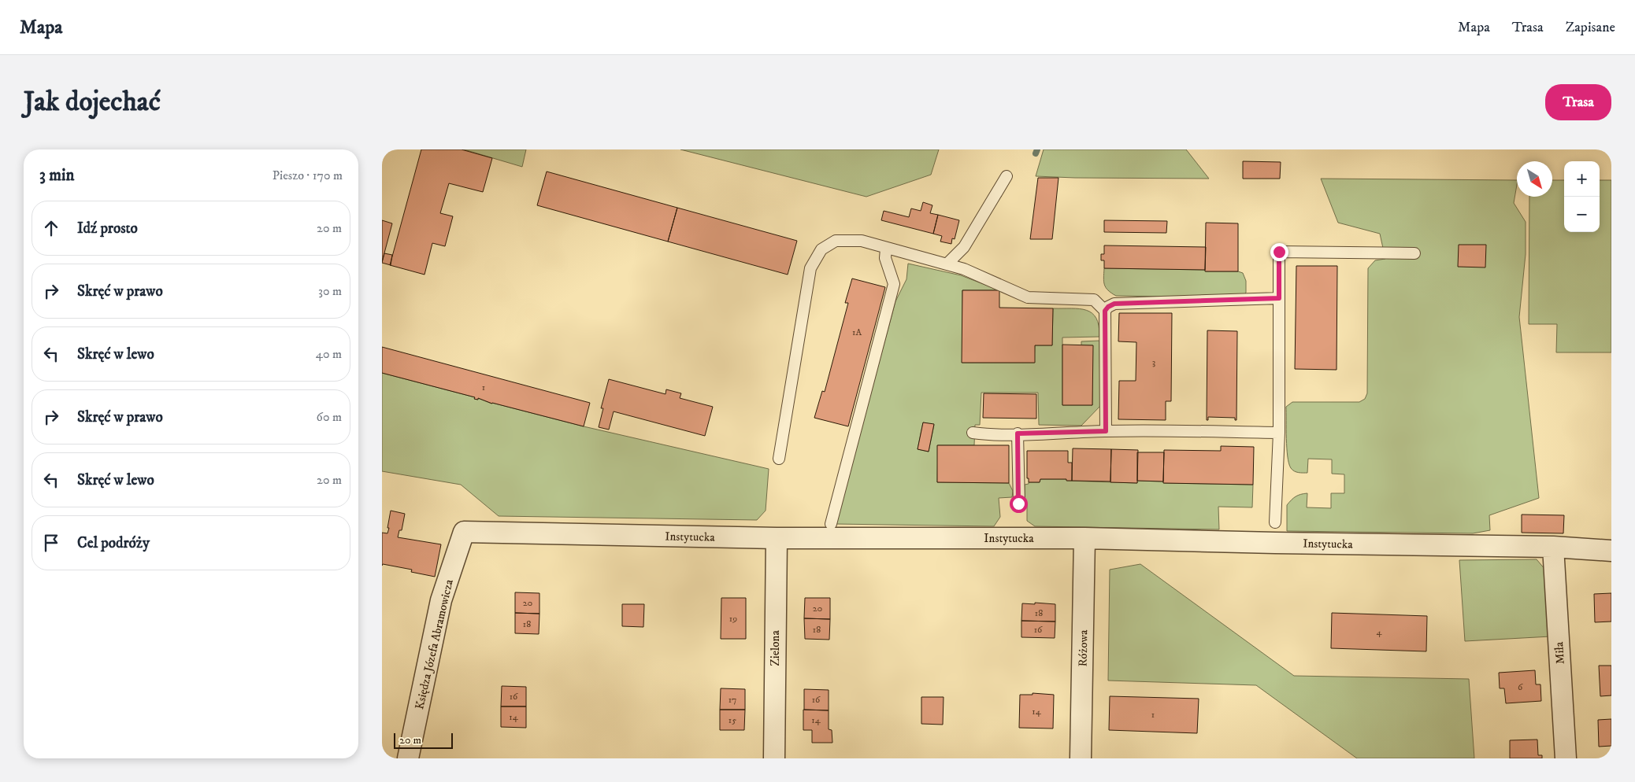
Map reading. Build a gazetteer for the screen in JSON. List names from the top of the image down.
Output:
{
  "streets": {
    "street": [
      "Instytucka",
      "Księdza Józefa Abramowicza",
      "Zielona",
      "Różowa",
      "Miła"
    ]
  },
  "crossings": [
    ["Instytucka", "Księdza Józefa Abramowicza"],
    ["Instytucka", "Zielona"],
    ["Instytucka", "Różowa"],
    ["Instytucka", "Miła"]
  ],
  "house_numbers": [
    "1A",
    "3",
    "1",
    "20",
    "20",
    "18",
    "19",
    "18",
    "18",
    "16",
    "4",
    "6",
    "16",
    "17",
    "16",
    "14",
    "1",
    "14",
    "15",
    "14"
  ],
  "scale_bar": "20 m",
  "north": "bottom right",
  "page": {
    "header": "Mapa",
    "nav": ["Mapa", "Trasa", "Zapisane"],
    "buttons": "Trasa",
    "title": "Jak dojechać",
    "heading": ["3 min", "Pieszo · 170 m"],
    "map_buttons": ["+", "−"],
    "list": [
      ["Idź prosto", "20 m"],
      ["Skręć w prawo", "30 m"],
      ["Skręć w lewo", "40 m"],
      ["Skręć w prawo", "60 m"],
      ["Skręć w lewo", "20 m"],
      "Cel podróży"
    ],
    "scale": "20 m"
  }
}
